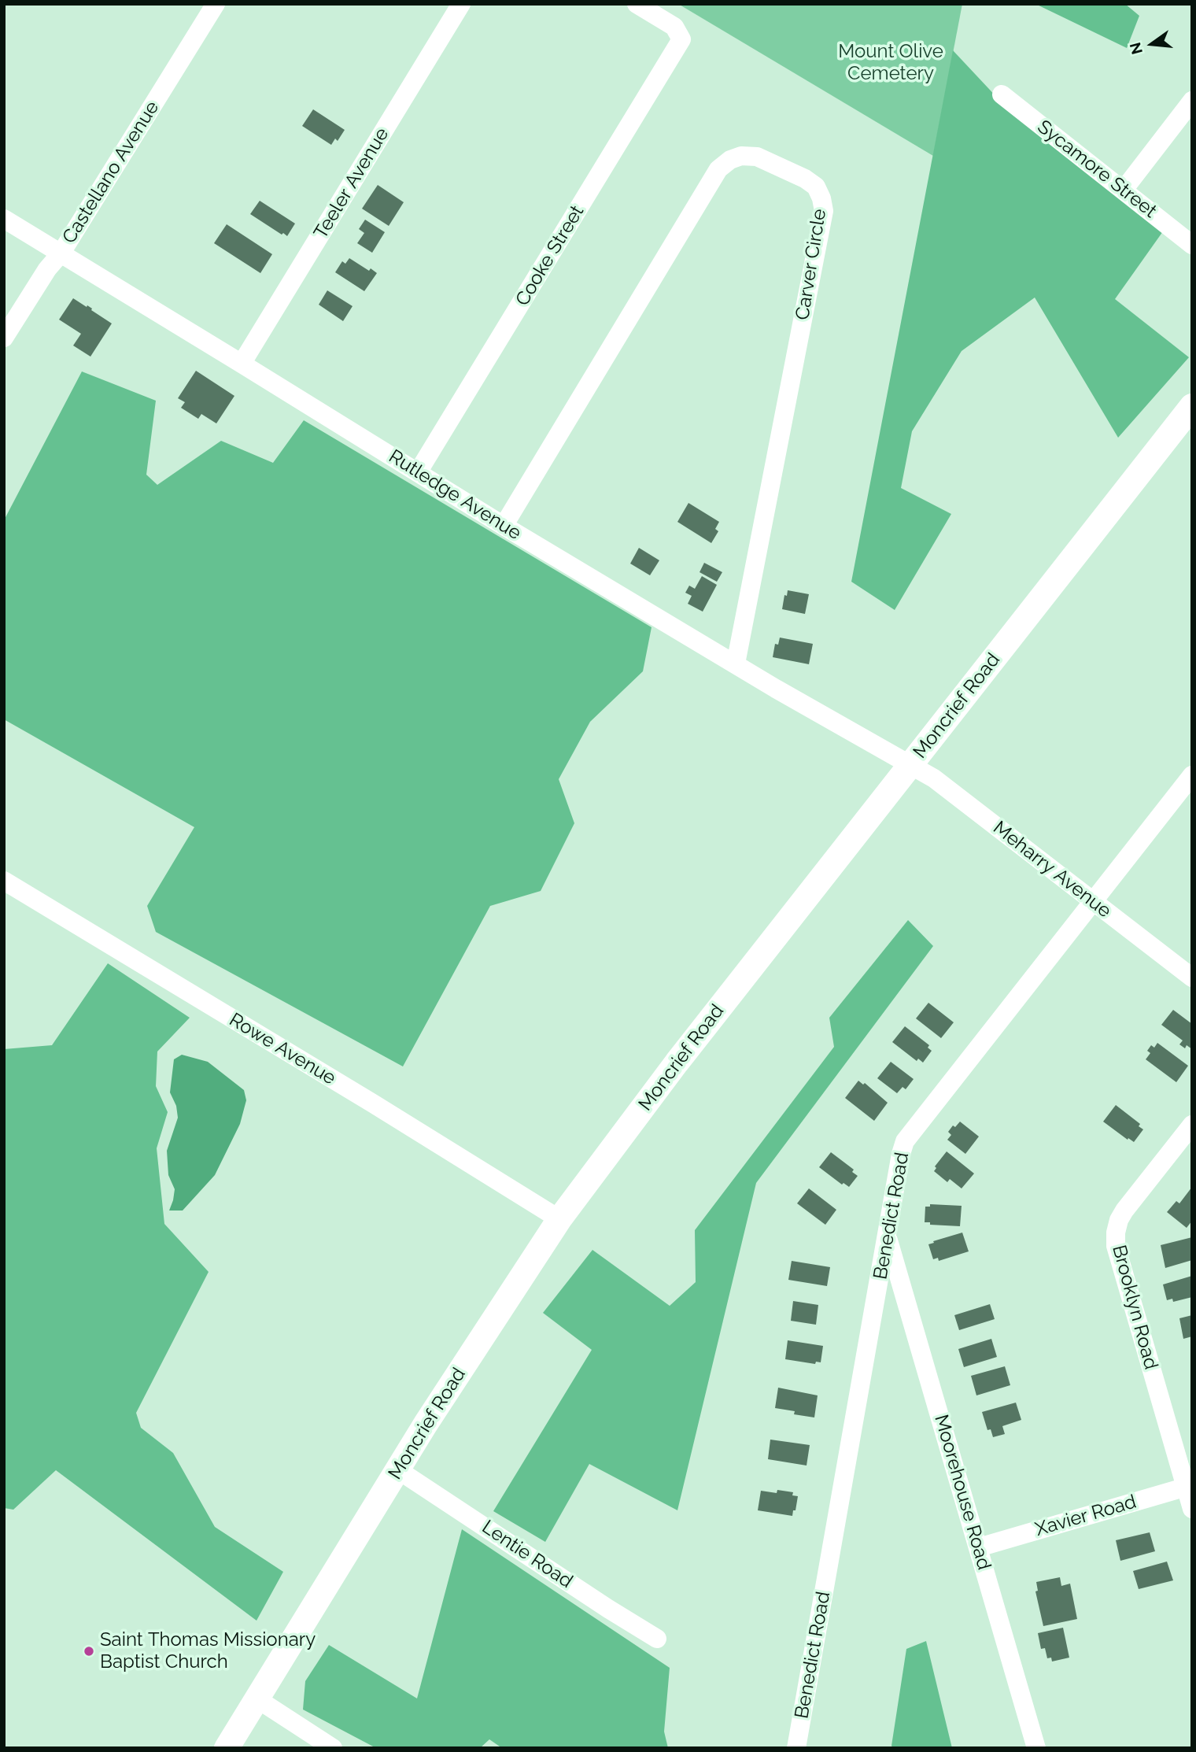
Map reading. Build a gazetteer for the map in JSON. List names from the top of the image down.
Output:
{
  "streets": {
    "main road": ["Moncrief Road"],
    "street": [
      "Sycamore Street",
      "Castellano Avenue",
      "Teeler Avenue",
      "Cooke Street",
      "Carver Circle",
      "Rutledge Avenue",
      "Meharry Avenue",
      "Rowe Avenue",
      "Benedict Road",
      "Brooklyn Road",
      "Moorehouse Road",
      "Xavier Road",
      "Lentie Road"
    ]
  },
  "crossings": [
    ["Castellano Avenue", "Rutledge Avenue"],
    ["Teeler Avenue", "Rutledge Avenue"],
    ["Cooke Street", "Rutledge Avenue"],
    ["Carver Circle", "Rutledge Avenue"],
    ["Rutledge Avenue", "Moncrief Road"],
    ["Rutledge Avenue", "Meharry Avenue"],
    ["Moncrief Road", "Meharry Avenue"],
    ["Moncrief Road", "Rowe Avenue"],
    ["Moncrief Road", "Lentie Road"],
    ["Meharry Avenue", "Benedict Road"],
    ["Benedict Road", "Moorehouse Road"],
    ["Brooklyn Road", "Xavier Road"],
    ["Moorehouse Road", "Xavier Road"]
  ],
  "parks": ["Mount Olive Cemetery"],
  "places": ["Saint Thomas Missionary Baptist Church"],
  "north": "left"
}
